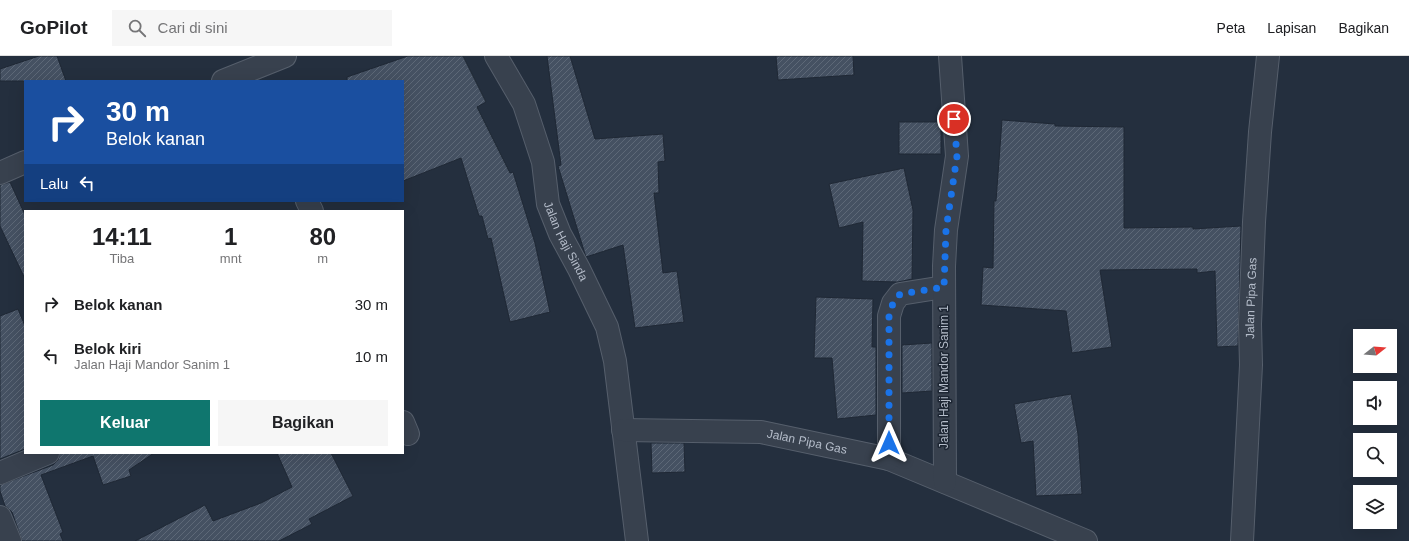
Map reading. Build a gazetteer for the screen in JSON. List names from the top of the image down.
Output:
{
  "streets": {
    "street": ["Jalan Haji Sinda", "Jalan Pipa Gas", "Jalan Haji Mandor Sanim 1"]
  },
  "crossings": [
    ["Jalan Haji Sinda", "Jalan Pipa Gas"],
    ["Jalan Pipa Gas", "Jalan Haji Mandor Sanim 1"]
  ],
  "north": "right",
  "page": {
    "header": "GoPilot",
    "search": "Cari di sini",
    "nav": ["Peta", "Lapisan", "Bagikan"],
    "turn": ["30 m", "Belok kanan"],
    "then": "Lalu",
    "eta": [
      "14:11",
      "Tiba",
      "1",
      "mnt",
      "80",
      "m"
    ],
    "list": [
      {
        "name": "Belok kanan",
        "value": "30 m"
      },
      {
        "name": "Belok kiri",
        "note": "Jalan Haji Mandor Sanim 1",
        "value": "10 m"
      }
    ],
    "buttons": ["Keluar", "Bagikan"]
  }
}
